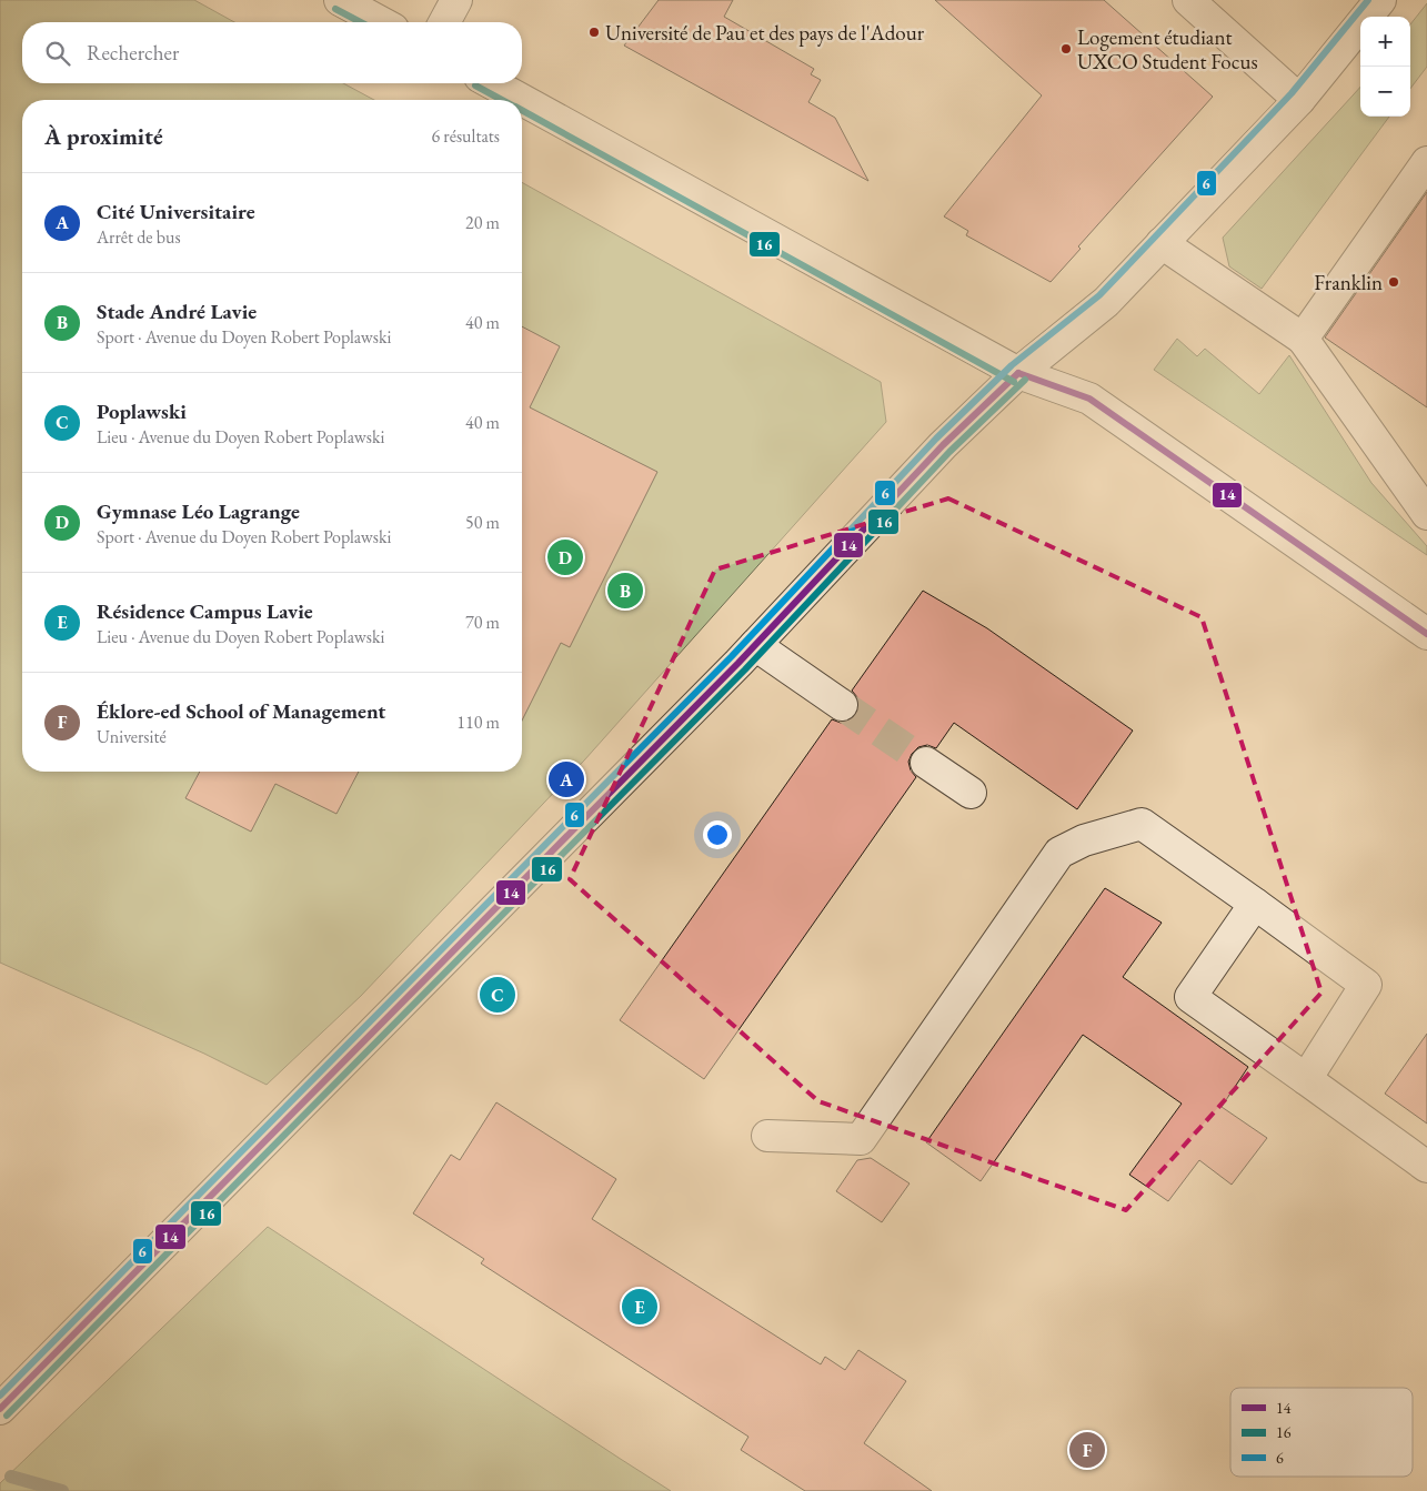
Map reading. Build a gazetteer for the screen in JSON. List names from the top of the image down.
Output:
{
  "places": ["Université de Pau et des pays de l'Adour", "Logement étudiant UXCO Student Focus", "Franklin"],
  "lines": ["transit line 6", "transit line 16", "transit line 14"],
  "legend": ["14", "16", "6"],
  "page": {
    "map_buttons": ["+", "−"],
    "search": "Rechercher",
    "heading": ["À proximité", "6 résultats"],
    "list": [
      {
        "mark": "A",
        "name": "Cité Universitaire",
        "note": "Arrêt de bus",
        "value": "20 m"
      },
      {
        "mark": "B",
        "name": "Stade André Lavie",
        "note": "Sport · Avenue du Doyen Robert Poplawski",
        "value": "40 m"
      },
      {
        "mark": "C",
        "name": "Poplawski",
        "note": "Lieu · Avenue du Doyen Robert Poplawski",
        "value": "40 m"
      },
      {
        "mark": "D",
        "name": "Gymnase Léo Lagrange",
        "note": "Sport · Avenue du Doyen Robert Poplawski",
        "value": "50 m"
      },
      {
        "mark": "E",
        "name": "Résidence Campus Lavie",
        "note": "Lieu · Avenue du Doyen Robert Poplawski",
        "value": "70 m"
      },
      {
        "mark": "F",
        "name": "Éklore-ed School of Management",
        "note": "Université",
        "value": "110 m"
      }
    ],
    "pins": [
      "D",
      "B",
      "A",
      "C",
      "E",
      "F"
    ]
  }
}
